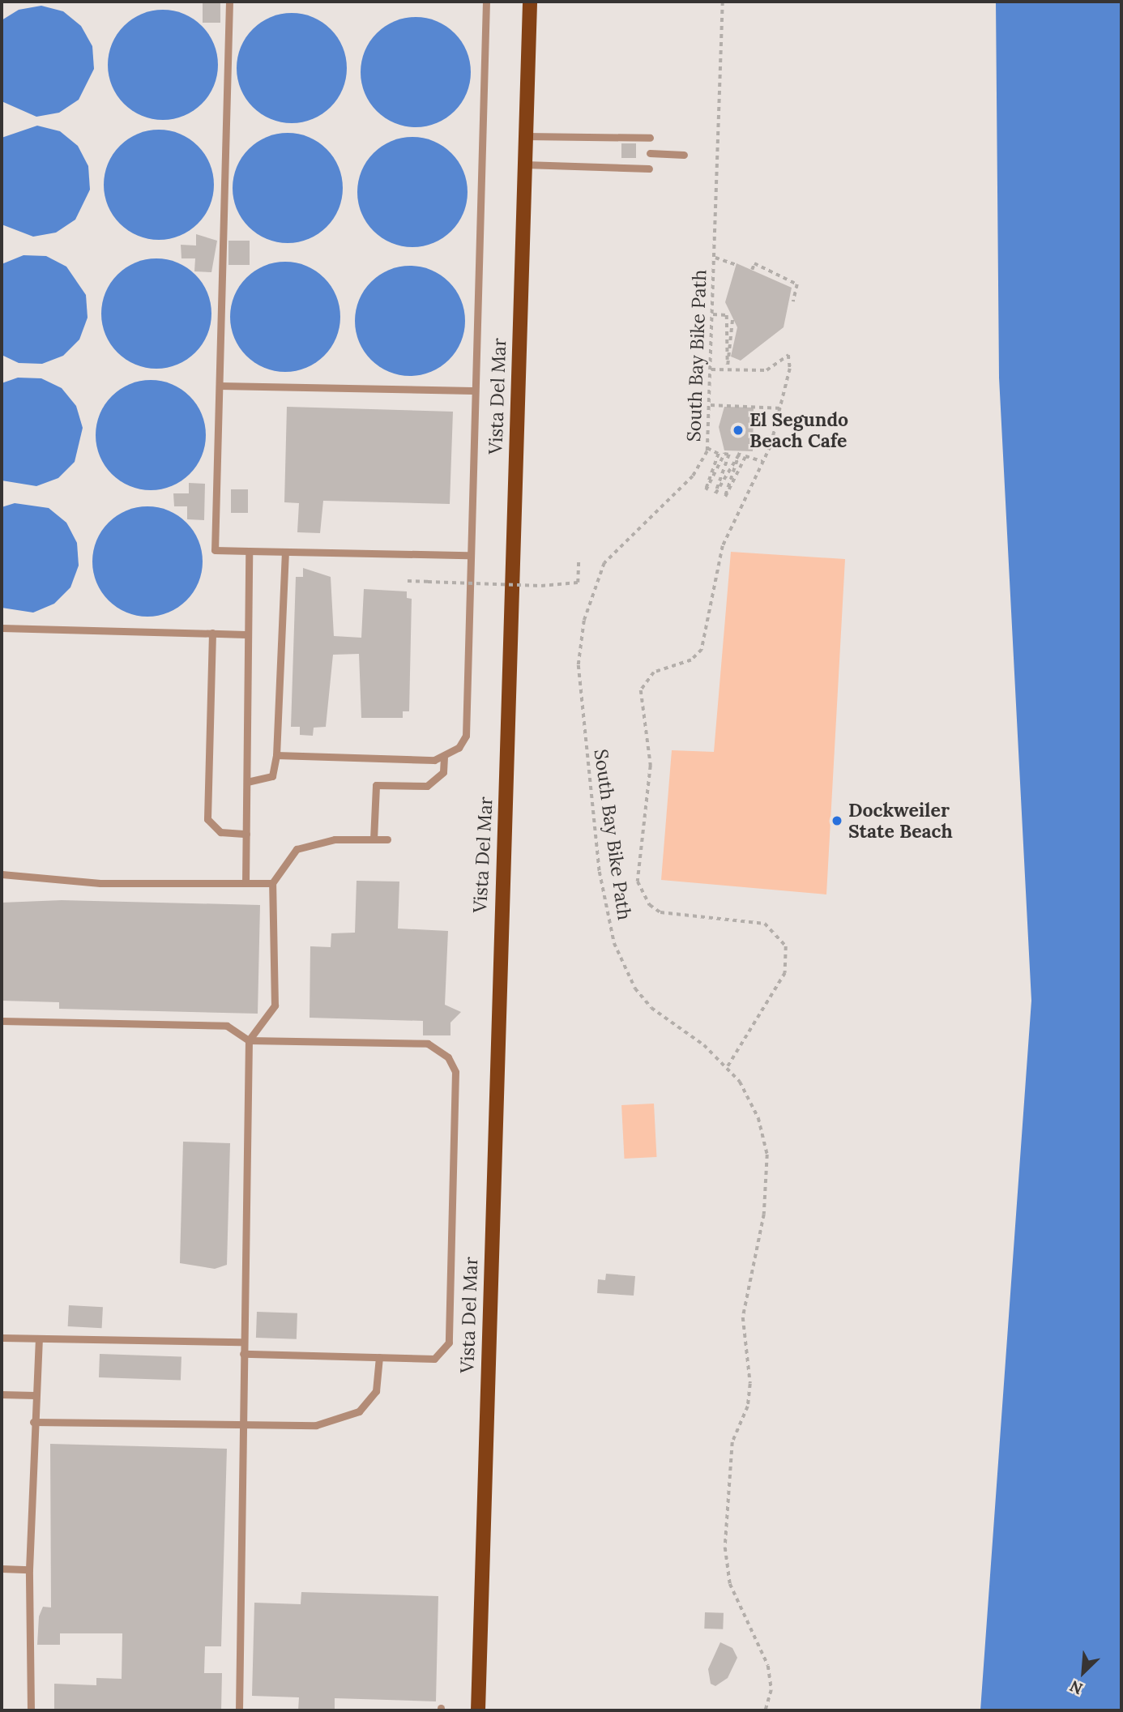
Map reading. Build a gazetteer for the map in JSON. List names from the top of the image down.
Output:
{
  "streets": {
    "main road": ["Vista Del Mar"],
    "path": ["South Bay Bike Path"]
  },
  "places": ["El Segundo Beach Cafe", "Dockweiler State Beach"],
  "north": "bottom left"
}
